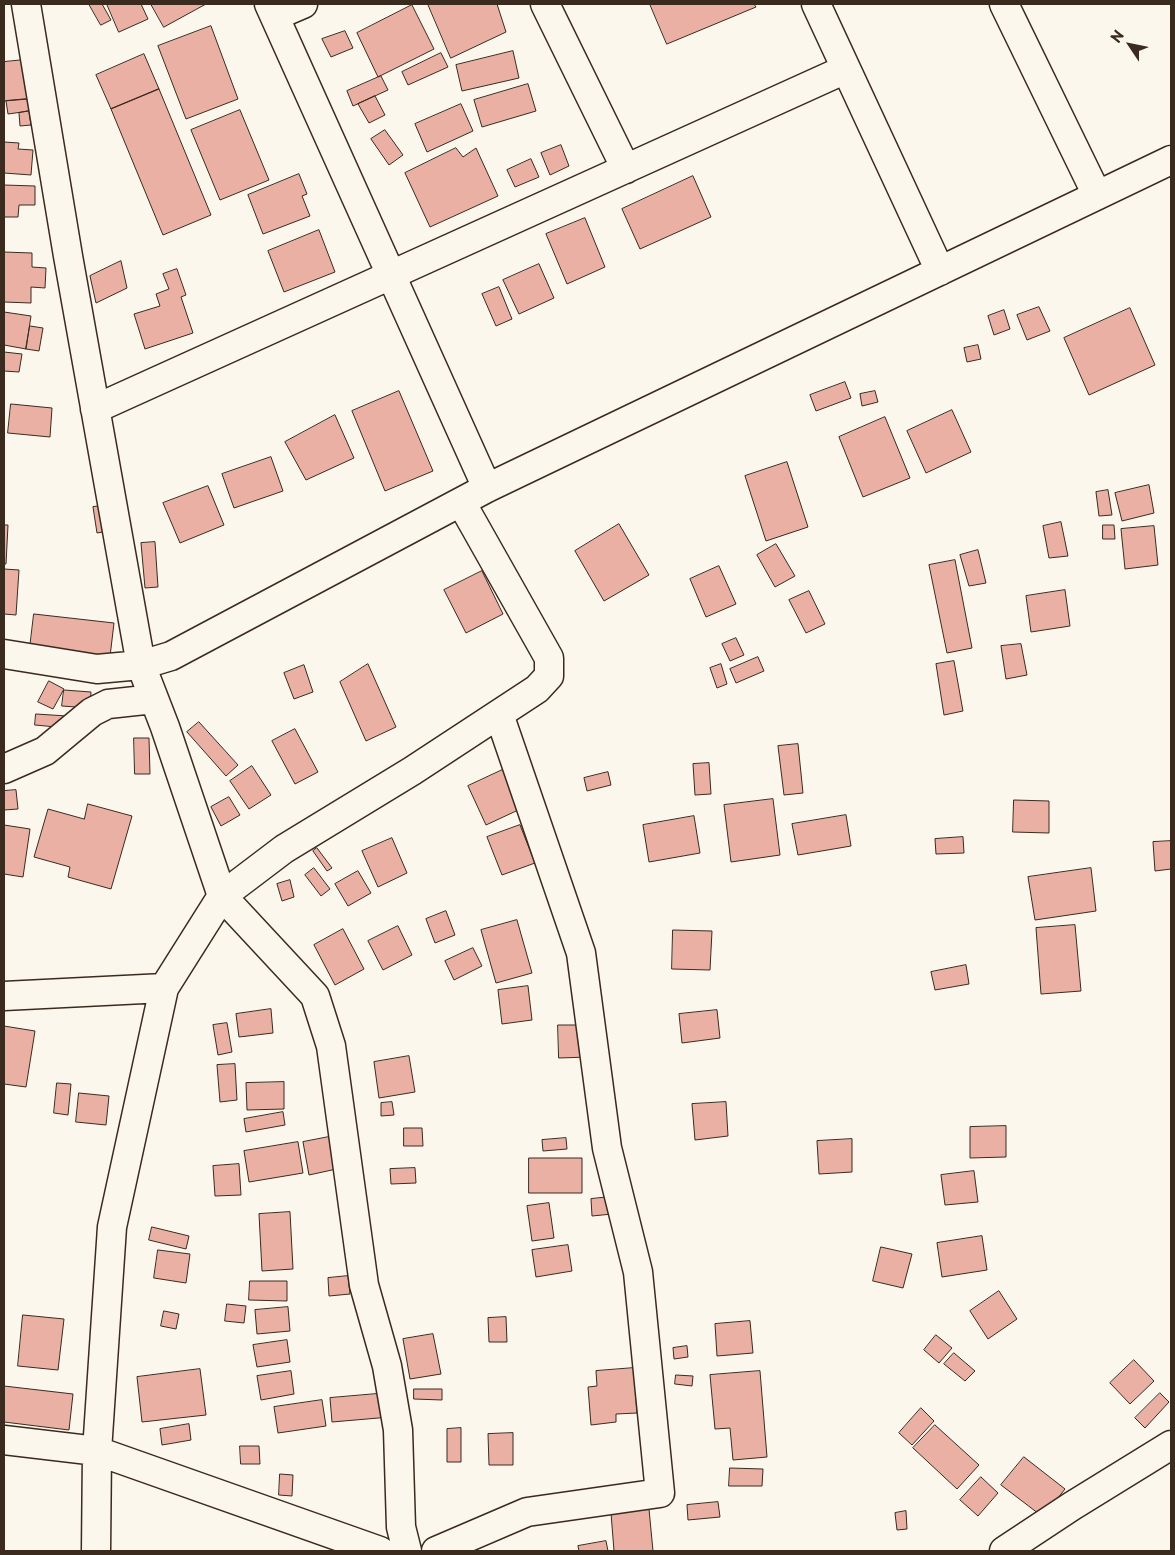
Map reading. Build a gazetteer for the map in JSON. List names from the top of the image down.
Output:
{
  "north": "top left"
}
